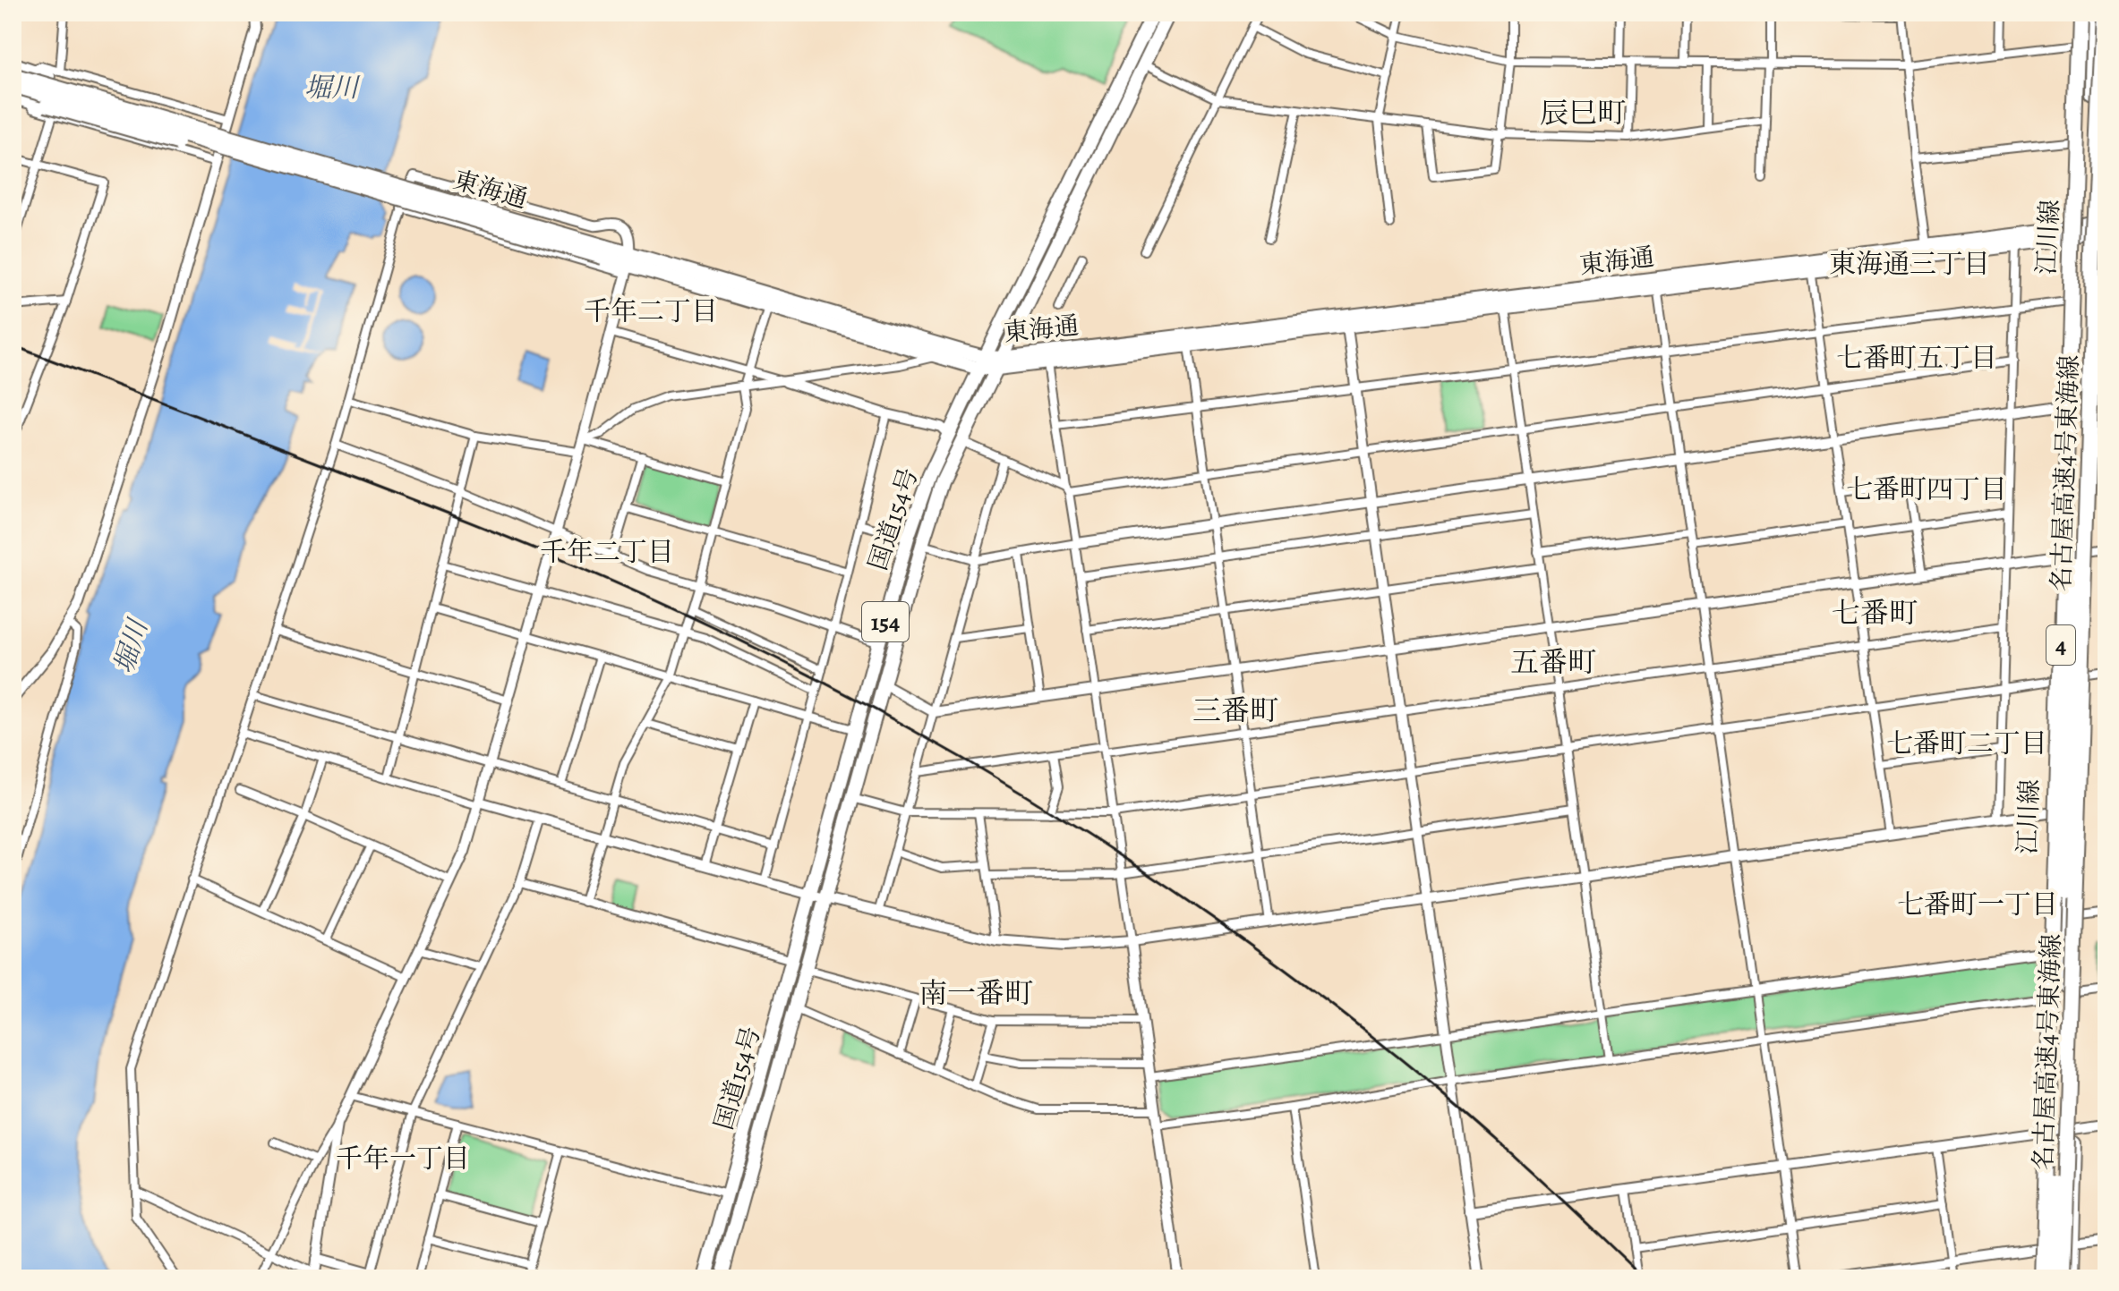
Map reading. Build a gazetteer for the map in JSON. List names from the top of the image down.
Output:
{
  "streets": {
    "highway": ["名古屋高速4号東海線", "4"],
    "main road": [
      "東海通",
      "江川線",
      "国道154号",
      "154"
    ]
  },
  "crossings": [
    ["東海通", "江川線"],
    ["東海通", "国道154号"],
    ["江川線", "名古屋高速4号東海線"]
  ],
  "districts": [
    "辰巳町",
    "東海通三丁目",
    "千年二丁目",
    "七番町五丁目",
    "七番町四丁目",
    "千年二丁目",
    "七番町",
    "五番町",
    "三番町",
    "七番町二丁目",
    "七番町一丁目",
    "南一番町",
    "千年一丁目"
  ],
  "water": ["堀川"]
}
